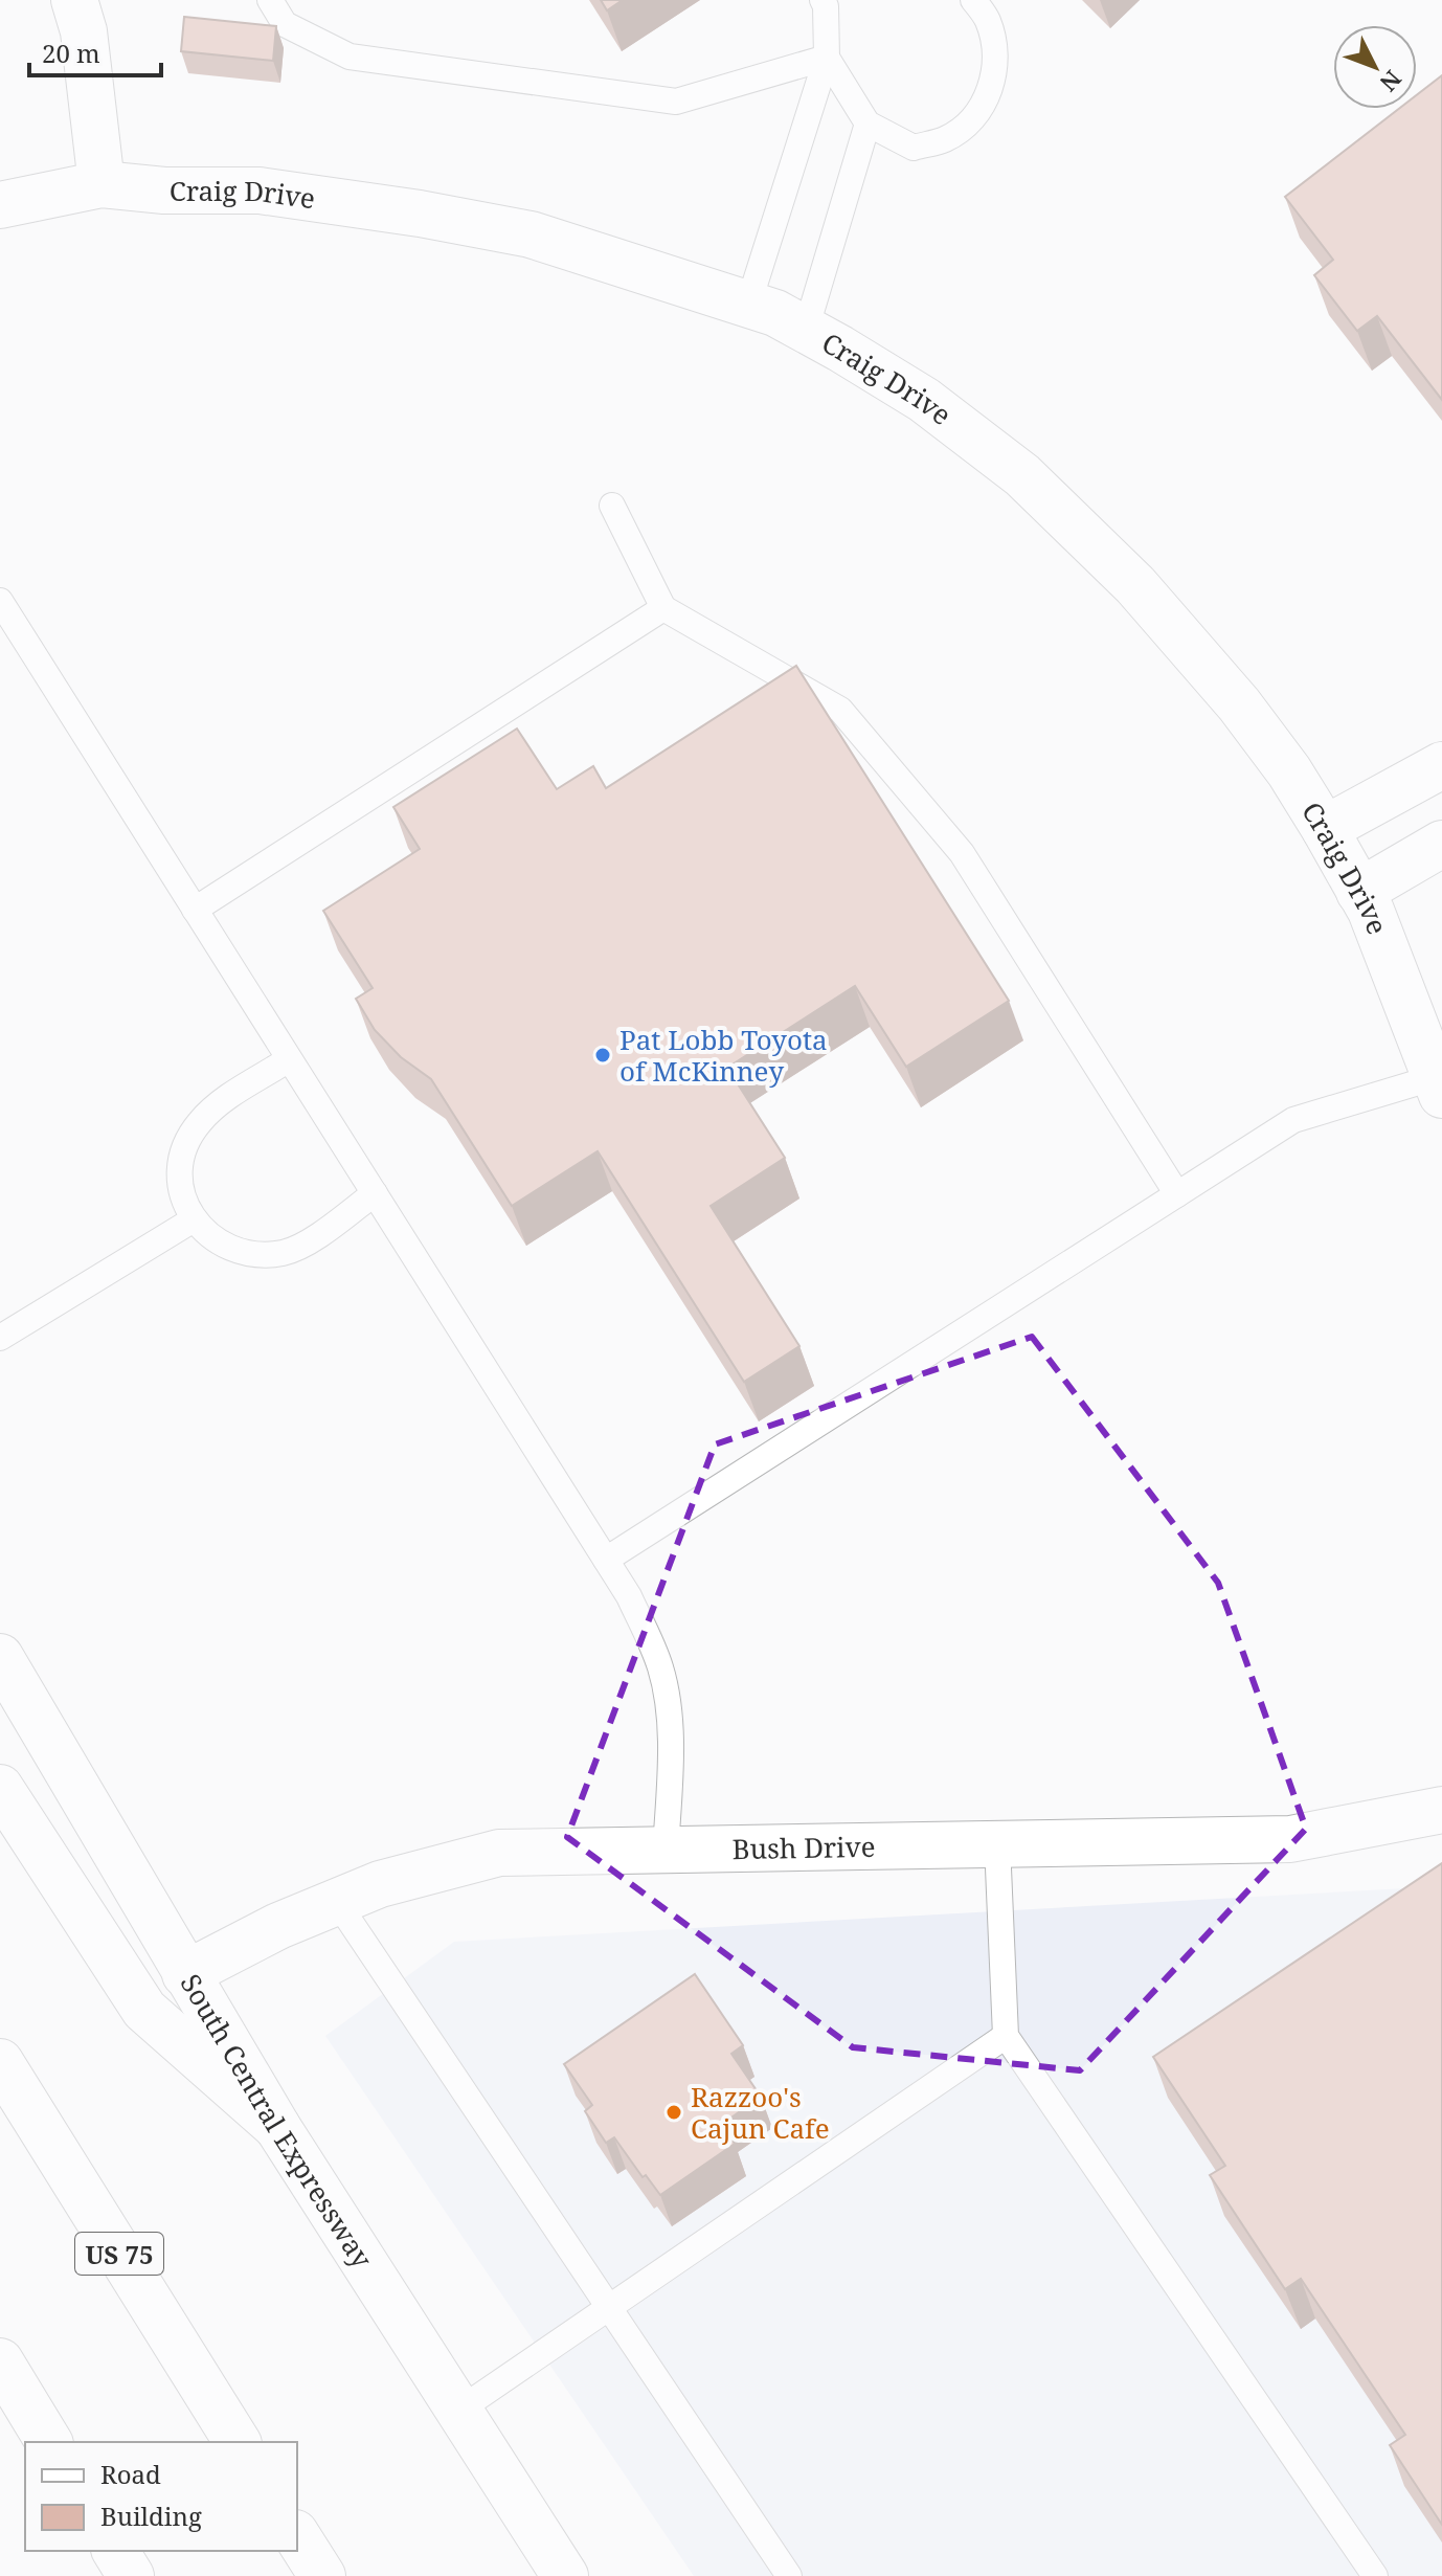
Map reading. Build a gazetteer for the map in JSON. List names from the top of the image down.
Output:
{
  "streets": {
    "main road": [
      "Craig Drive",
      "Bush Drive",
      "South Central Expressway",
      "US 75"
    ]
  },
  "crossings": [
    ["Bush Drive", "South Central Expressway"]
  ],
  "places": ["Pat Lobb Toyota of McKinney", "Razzoo's Cajun Cafe"],
  "legend": ["Road", "Building"],
  "scale_bar": "20 m",
  "north": "bottom right"
}
